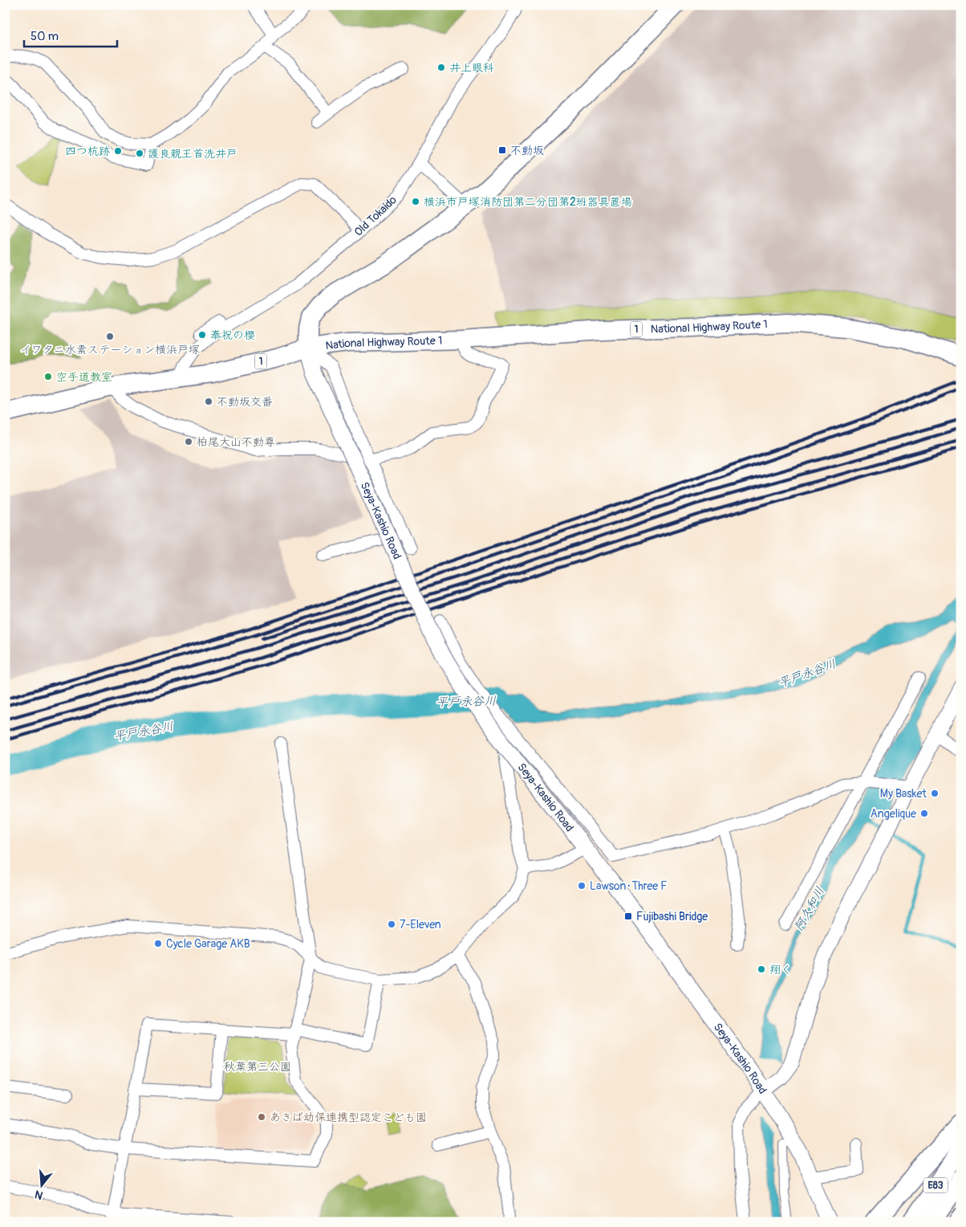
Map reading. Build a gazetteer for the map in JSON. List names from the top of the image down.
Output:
{
  "streets": {
    "highway": ["National Highway Route 1", "1", "E83"],
    "main road": ["Seya-Kashio Road"],
    "street": ["Old Tokaido"]
  },
  "crossings": [
    ["Old Tokaido", "National Highway Route 1"],
    ["National Highway Route 1", "Seya-Kashio Road"]
  ],
  "water": ["平戸永谷川", "阿久和川"],
  "parks": ["秋葉第三公園"],
  "places": {
    "other": [
      "井上眼科",
      "四つ杭跡",
      "護良親王首洗井戸",
      "横浜市戸塚消防団第二分団第2班器具置場",
      "奉祝の櫻",
      "イワタニ水素ステーション横浜戸塚",
      "空手道教室",
      "不動坂交番",
      "柏尾大山不動尊",
      "My Basket",
      "Angelique",
      "Lawson･Three F",
      "7-Eleven",
      "Cycle Garage AKB",
      "翔く",
      "あきば幼保連携型認定こども園"
    ],
    "transit": ["不動坂", "Fujibashi Bridge"]
  },
  "scale_bar": "50 m",
  "north": "bottom"
}
